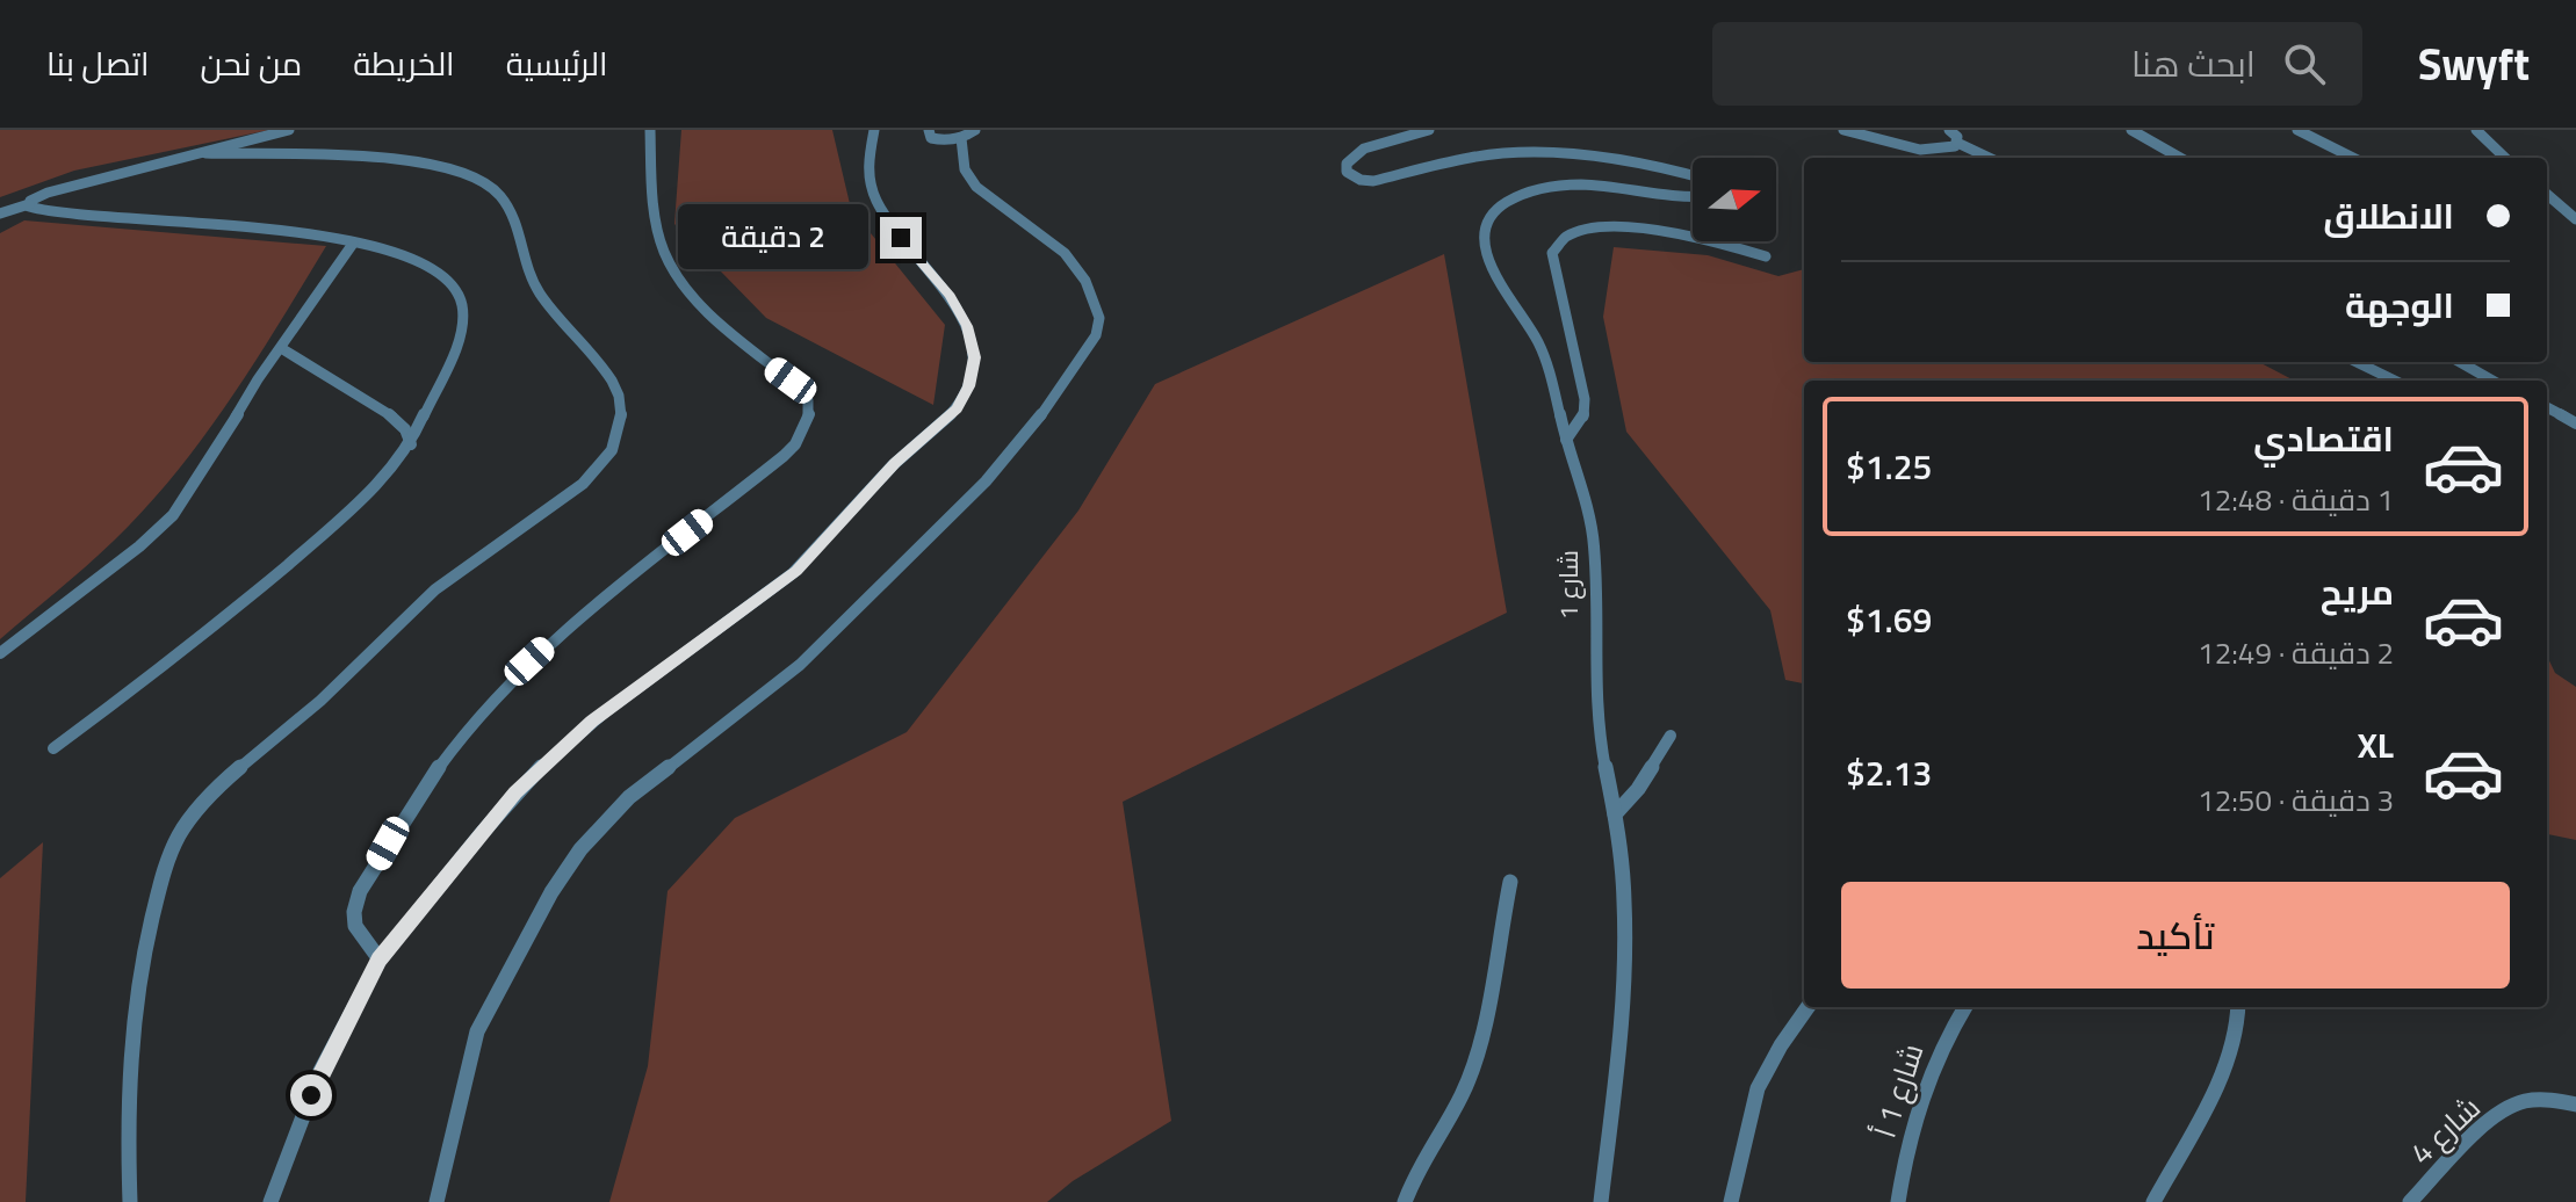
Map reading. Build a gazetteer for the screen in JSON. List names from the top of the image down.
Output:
{
  "streets": {
    "street": ["شارع 1", "شارع 1 أ", "شارع 4"]
  },
  "north": "right",
  "page": {
    "header": "Swyft",
    "search": "ابحث هنا",
    "nav": [
      "الرئيسية",
      "الخريطة",
      "من نحن",
      "اتصل بنا"
    ],
    "banner": ["الانطلاق", "الوجهة"],
    "bubble": "2 دقيقة",
    "list": [
      {
        "name": "اقتصادي",
        "note": "1 دقيقة · 12:48",
        "value": "$1.25"
      },
      {
        "name": "مريح",
        "note": "2 دقيقة · 12:49",
        "value": "$1.69"
      },
      {
        "name": "XL",
        "note": "3 دقيقة · 12:50",
        "value": "$2.13"
      }
    ],
    "buttons": "تأكيد"
  }
}
